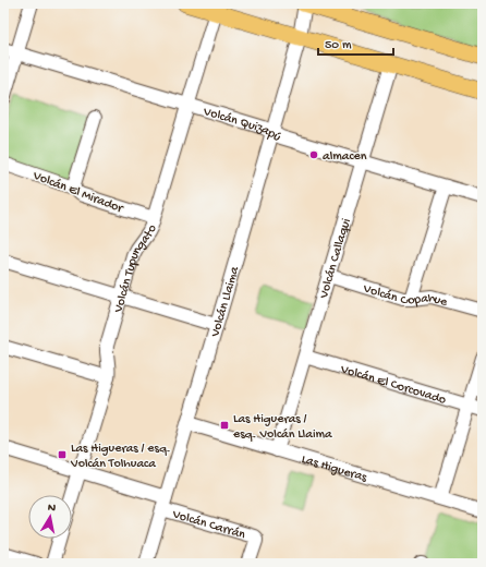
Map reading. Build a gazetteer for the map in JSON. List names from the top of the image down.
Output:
{
  "streets": {
    "street": [
      "Volcán Quizapú",
      "Volcán El Mirador",
      "Volcán Callaqui",
      "Volcán Tupungato",
      "Volcán Copahue",
      "Volcán Llaima",
      "Volcán El Corcovado",
      "Las Higueras",
      "Volcán Carrán"
    ]
  },
  "crossings": [
    ["Volcán Quizapú", "Volcán Callaqui"],
    ["Volcán Quizapú", "Volcán Tupungato"],
    ["Volcán Quizapú", "Volcán Llaima"],
    ["Volcán El Mirador", "Volcán Tupungato"],
    ["Volcán Callaqui", "Volcán Copahue"],
    ["Volcán Callaqui", "Volcán El Corcovado"],
    ["Volcán Callaqui", "Las Higueras"],
    ["Volcán Llaima", "Las Higueras"],
    ["Volcán Llaima", "Volcán Carrán"]
  ],
  "places": {
    "other": ["almacen"],
    "transit": ["Las Higueras / esq. Volcán Llaima", "Las Higueras / esq. Volcán Tolhuaca"]
  },
  "scale_bar": "50 m",
  "north": "top"
}
